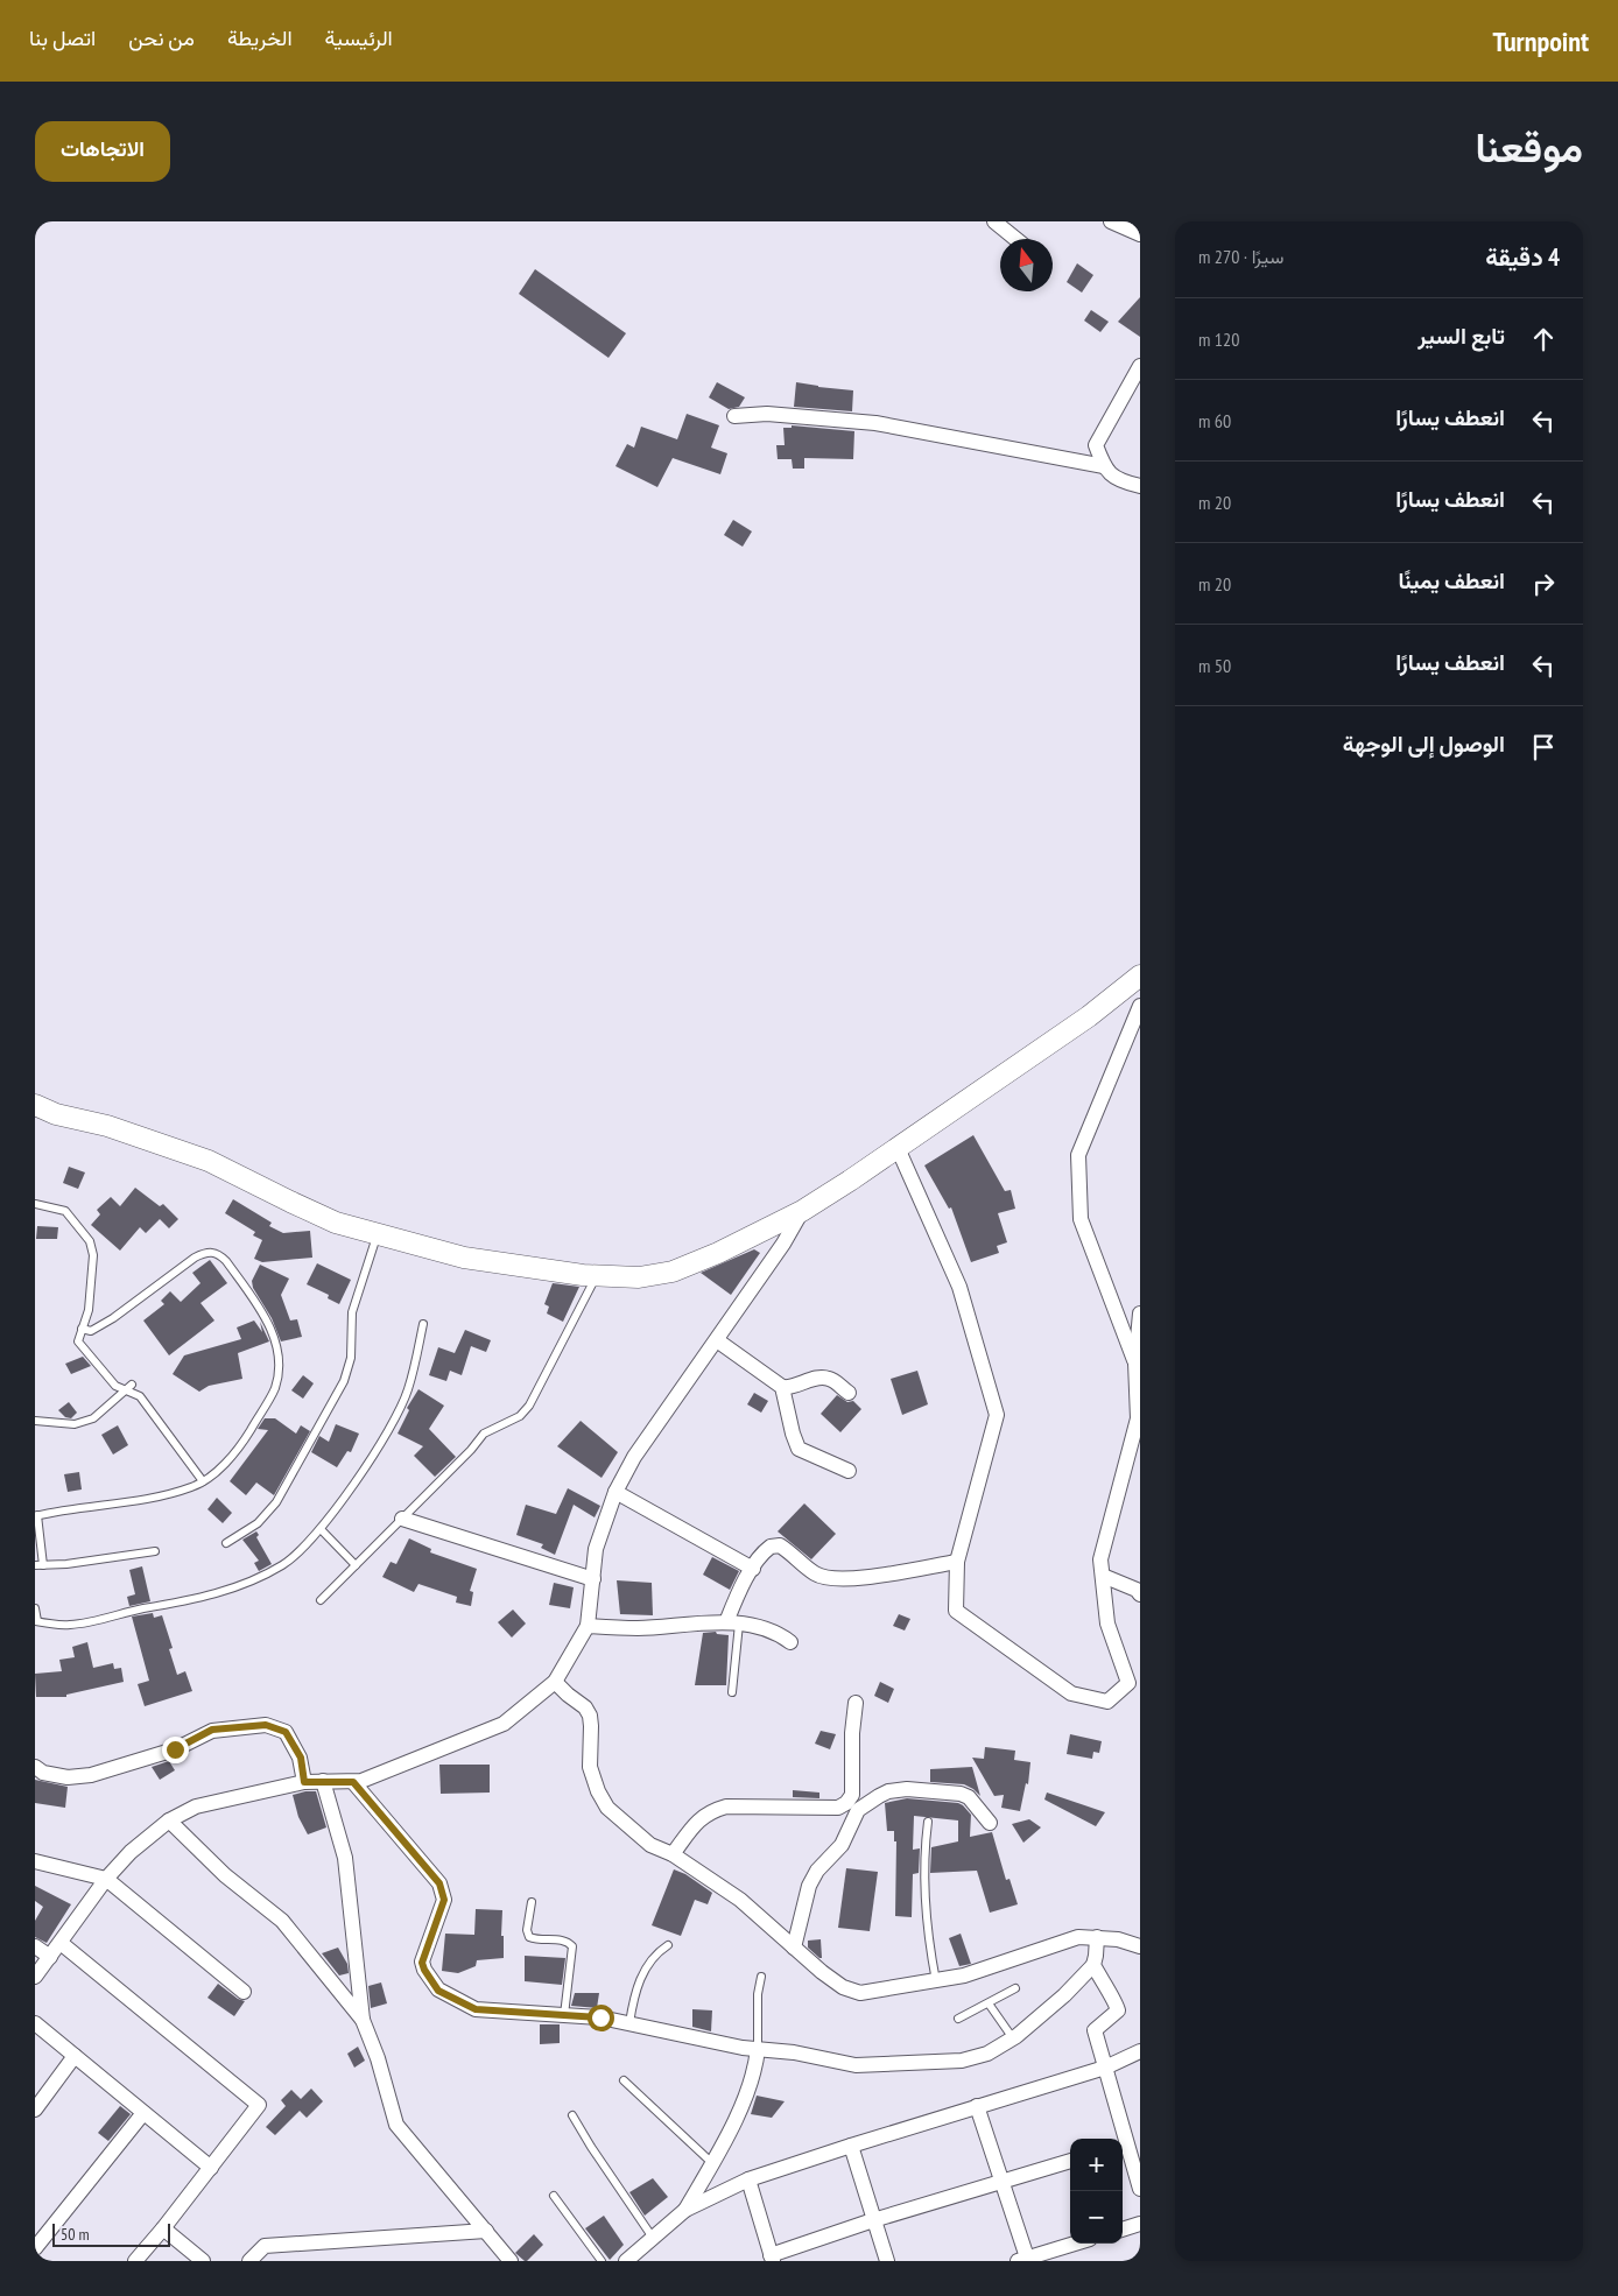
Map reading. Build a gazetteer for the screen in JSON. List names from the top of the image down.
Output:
{
  "scale_bar": "50 m",
  "north": "top",
  "page": {
    "header": "Turnpoint",
    "nav": [
      "الرئيسية",
      "الخريطة",
      "من نحن",
      "اتصل بنا"
    ],
    "title": "موقعنا",
    "buttons": "الاتجاهات",
    "heading": ["4 دقيقة", "سيرًا · 270 m"],
    "list": [
      ["تابع السير", "120 m"],
      ["انعطف يسارًا", "60 m"],
      ["انعطف يسارًا", "20 m"],
      ["انعطف يمينًا", "20 m"],
      ["انعطف يسارًا", "50 m"],
      "الوصول إلى الوجهة"
    ],
    "map_buttons": ["+", "−"],
    "scale": "50 m"
  }
}
